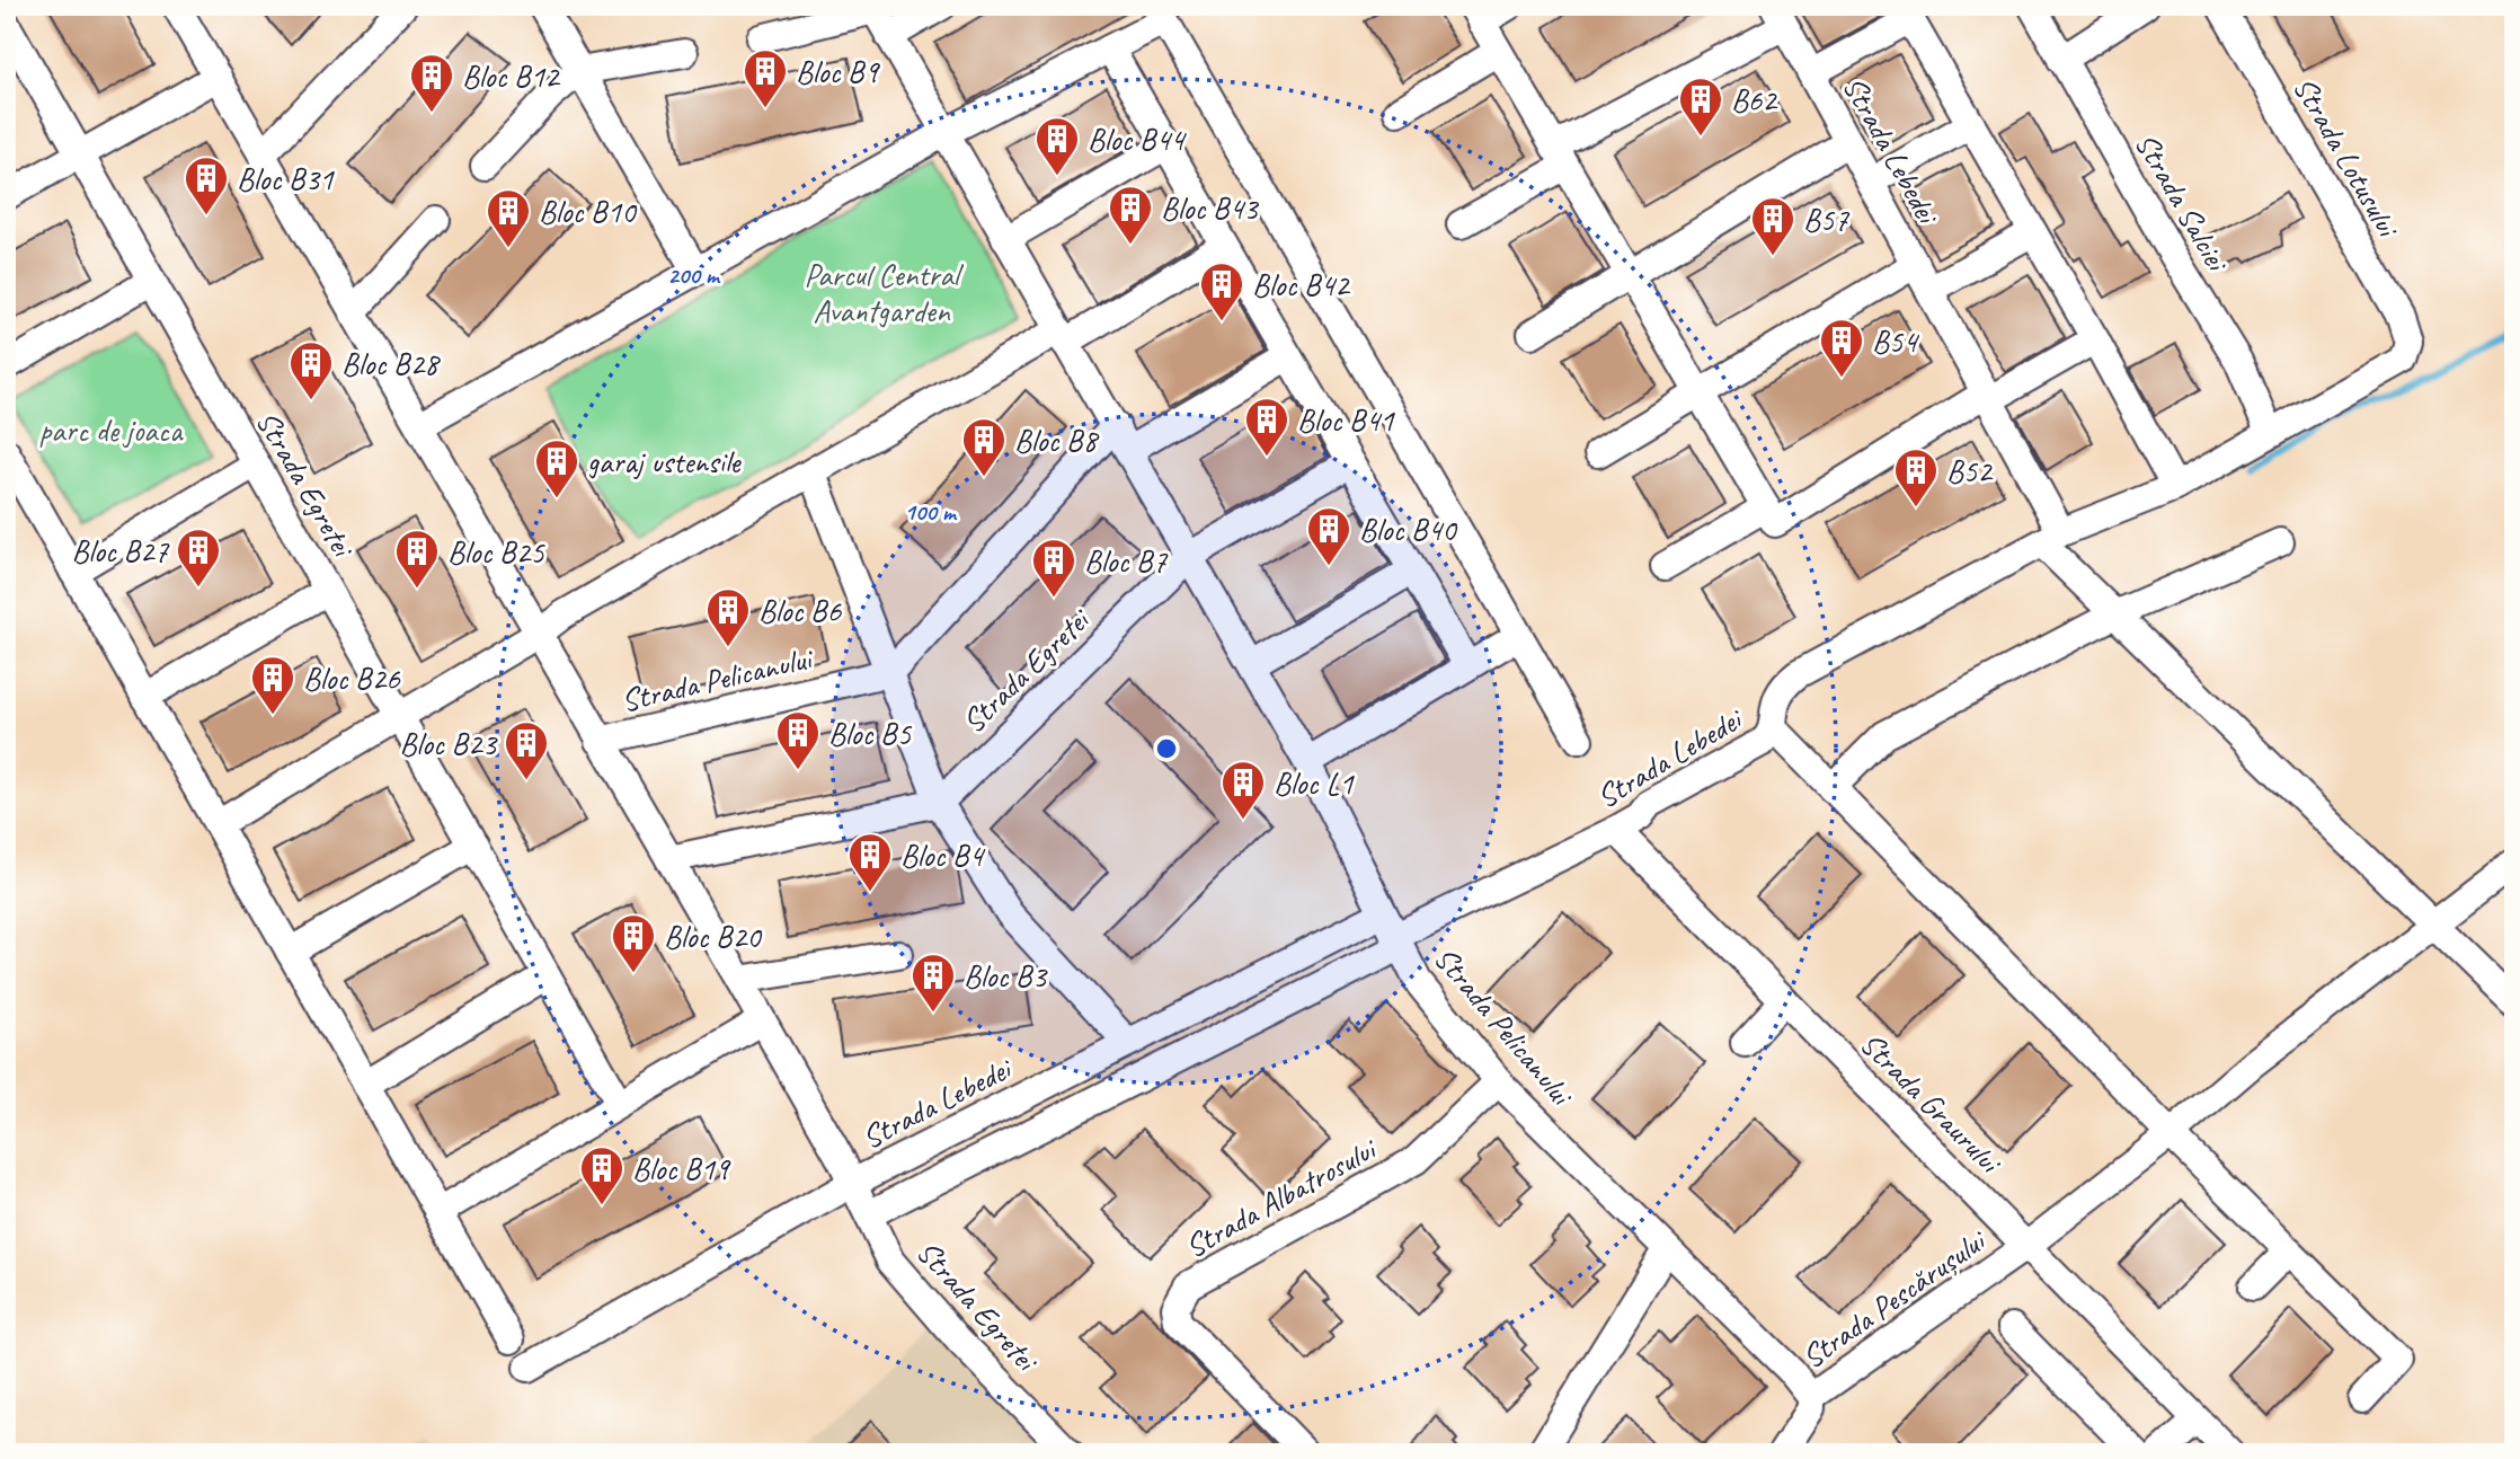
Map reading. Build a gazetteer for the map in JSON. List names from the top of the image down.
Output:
{
  "streets": {
    "street": [
      "Strada Lebedei",
      "Strada Lotusului",
      "Strada Salciei",
      "Strada Egretei",
      "Strada Pelicanului",
      "Strada Graurului",
      "Strada Albatrosului",
      "Strada Pescărușului"
    ]
  },
  "crossings": [
    ["Strada Lebedei", "Strada Lotusului"],
    ["Strada Lebedei", "Strada Salciei"],
    ["Strada Lebedei", "Strada Egretei"],
    ["Strada Lebedei", "Strada Pelicanului"],
    ["Strada Lebedei", "Strada Graurului"],
    ["Strada Egretei", "Strada Pelicanului"],
    ["Strada Pelicanului", "Strada Albatrosului"],
    ["Strada Pelicanului", "Strada Pescărușului"],
    ["Strada Graurului", "Strada Pescărușului"]
  ],
  "parks": ["Parcul Central Avantgarden", "parc de joaca"],
  "places": {
    "building": [
      "Bloc B9",
      "Bloc B12",
      "B62",
      "Bloc B44",
      "Bloc B31",
      "Bloc B43",
      "Bloc B10",
      "B57",
      "Bloc B42",
      "B54",
      "Bloc B28",
      "Bloc B41",
      "Bloc B8",
      "garaj ustensile",
      "B52",
      "Bloc B40",
      "Bloc B27",
      "Bloc B25",
      "Bloc B7",
      "Bloc B6",
      "Bloc B26",
      "Bloc B5",
      "Bloc B23",
      "Bloc L1",
      "Bloc B4",
      "Bloc B20",
      "Bloc B3",
      "Bloc B19"
    ]
  },
  "rings": ["200 m", "100 m"]
}
